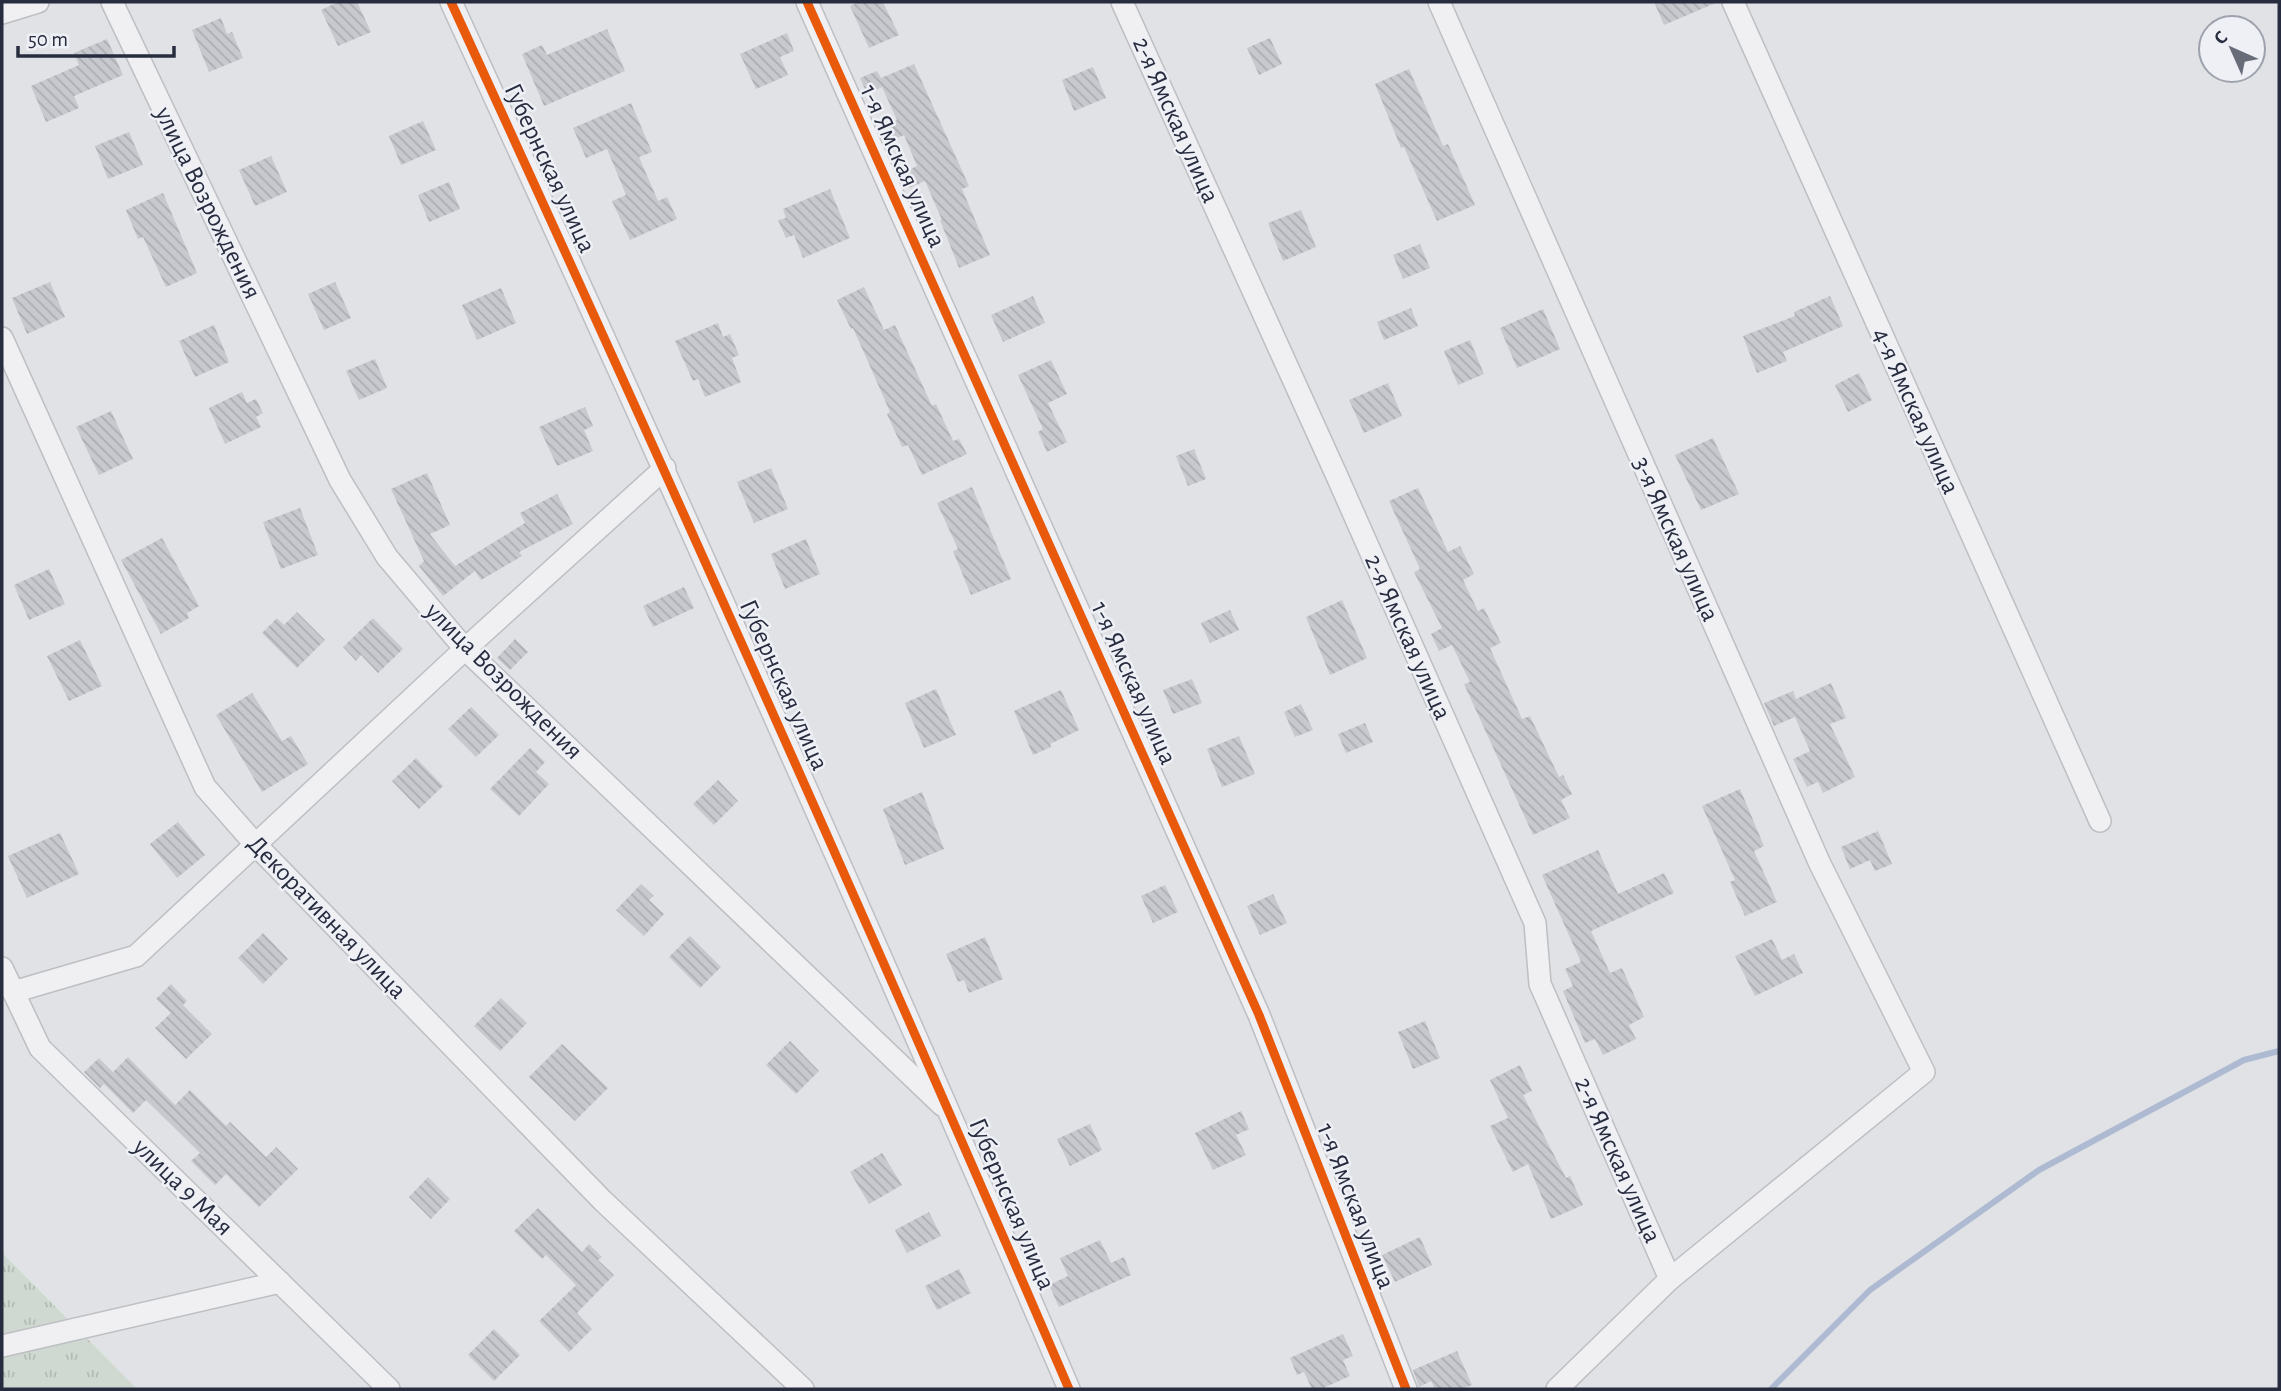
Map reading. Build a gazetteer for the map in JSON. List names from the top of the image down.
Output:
{
  "streets": {
    "street": [
      "2-я Ямская улица",
      "1-я Ямская улица",
      "Губернская улица",
      "улица Возрождения",
      "4-я Ямская улица",
      "3-я Ямская улица",
      "Декоративная улица",
      "улица 9 Мая"
    ]
  },
  "crossings": [
    ["2-я Ямская улица", "3-я Ямская улица"],
    ["Губернская улица", "улица Возрождения"]
  ],
  "scale_bar": "50 m",
  "north": "top left"
}
